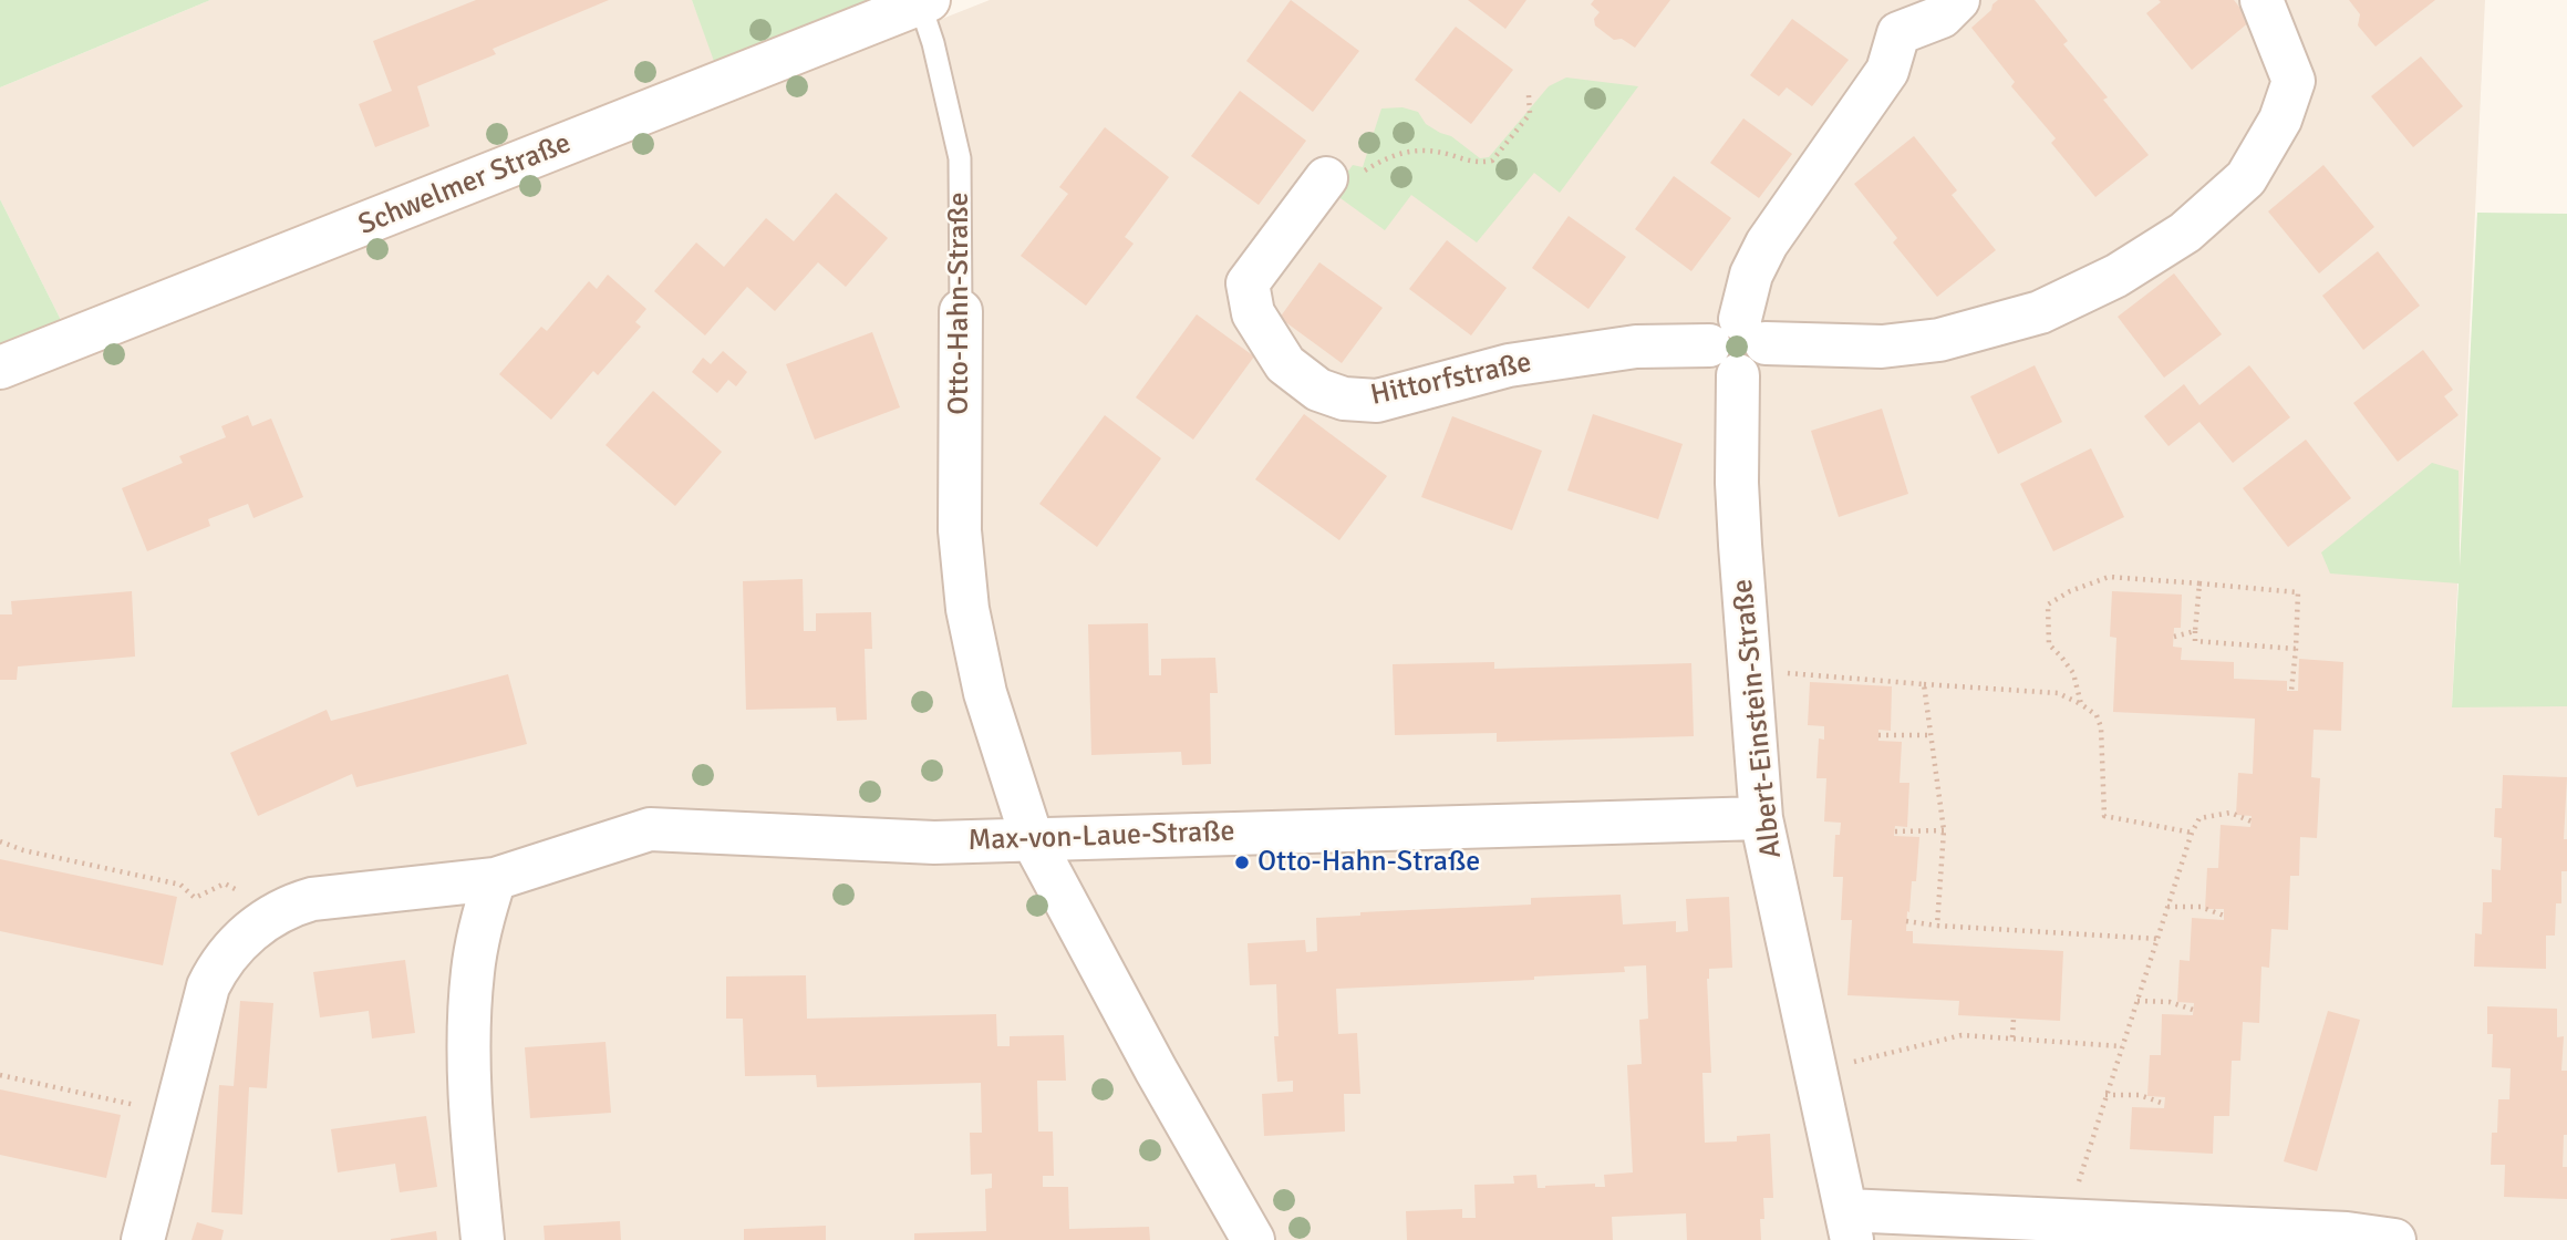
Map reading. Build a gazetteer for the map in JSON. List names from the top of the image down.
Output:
{
  "streets": {
    "street": [
      "Schwelmer Straße",
      "Otto-Hahn-Straße",
      "Hittorfstraße",
      "Albert-Einstein-Straße",
      "Max-von-Laue-Straße"
    ]
  },
  "crossings": [
    ["Schwelmer Straße", "Otto-Hahn-Straße"],
    ["Otto-Hahn-Straße", "Max-von-Laue-Straße"],
    ["Hittorfstraße", "Albert-Einstein-Straße"],
    ["Albert-Einstein-Straße", "Max-von-Laue-Straße"]
  ],
  "places": ["Otto-Hahn-Straße"]
}
